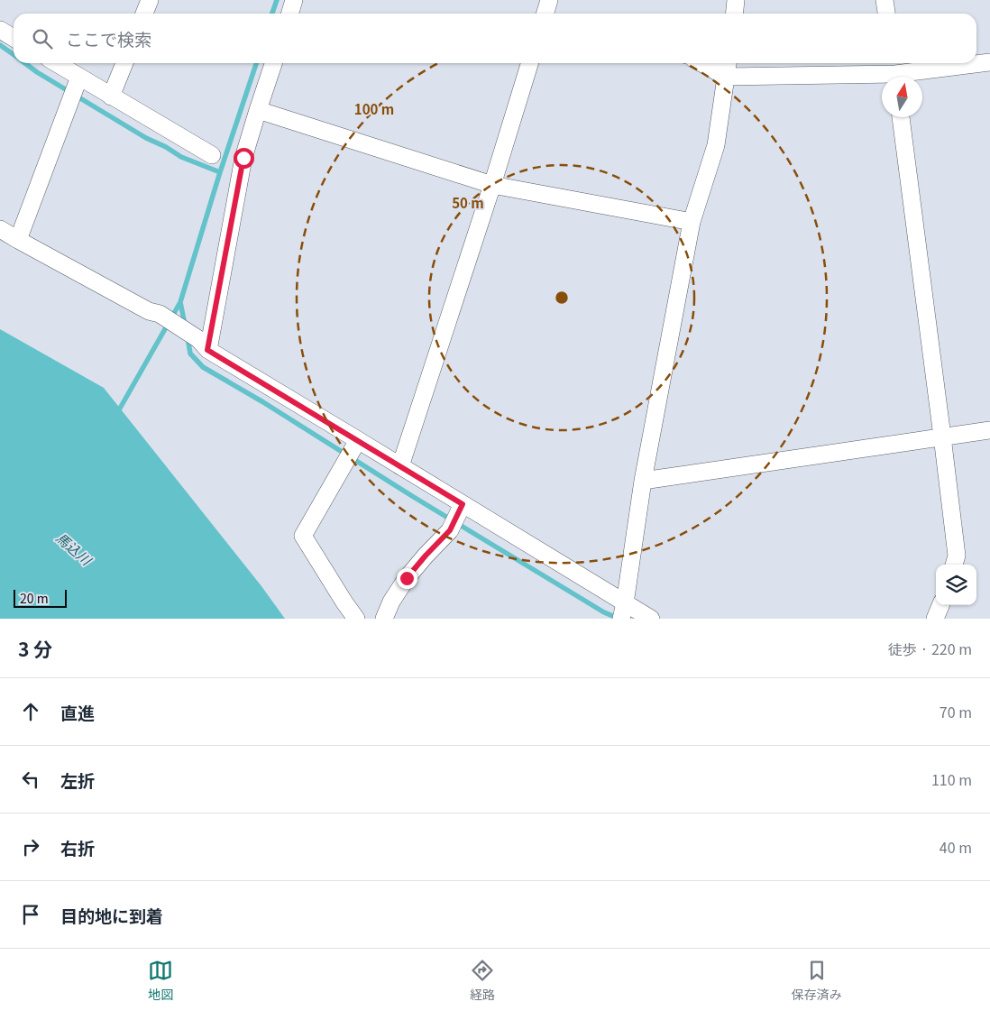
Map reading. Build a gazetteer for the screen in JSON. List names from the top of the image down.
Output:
{
  "water": ["馬込川"],
  "scale_bar": "20 m",
  "north": "top",
  "page": {
    "search": "ここで検索",
    "scale": "20 m",
    "heading": ["3 分", "徒歩 · 220 m"],
    "list": [
      ["直進", "70 m"],
      ["左折", "110 m"],
      ["右折", "40 m"],
      "目的地に到着"
    ],
    "nav": ["地図", "経路", "保存済み"]
  },
  "rings": ["100 m", "50 m"]
}
